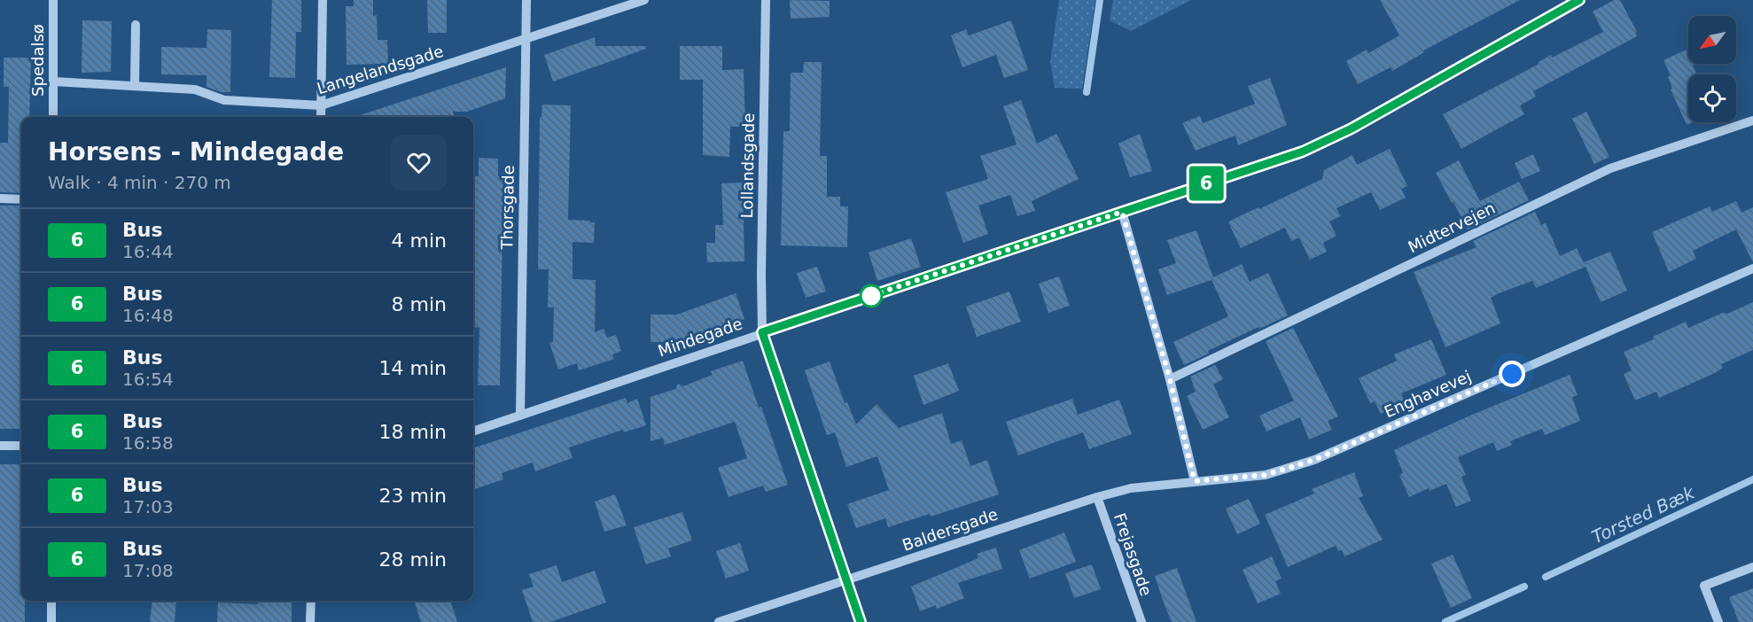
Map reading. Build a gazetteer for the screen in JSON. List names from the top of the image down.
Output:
{
  "streets": {
    "street": [
      "Spedalsø",
      "Langelandsgade",
      "Lollandsgade",
      "Thorsgade",
      "Midtervejen",
      "Mindegade",
      "Enghavevej",
      "Baldersgade",
      "Frejasgade"
    ]
  },
  "crossings": [
    ["Spedalsø", "Langelandsgade"],
    ["Langelandsgade", "Thorsgade"],
    ["Lollandsgade", "Mindegade"],
    ["Lollandsgade", "Baldersgade"],
    ["Thorsgade", "Mindegade"],
    ["Enghavevej", "Baldersgade"],
    ["Baldersgade", "Frejasgade"]
  ],
  "water": ["Torsted Bæk"],
  "lines": ["bus line 6"],
  "north": "bottom left",
  "page": {
    "on_map": "6",
    "heading": ["Horsens - Mindegade", "Walk · 4 min · 270 m"],
    "list": [
      {
        "mark": "6",
        "name": "Bus",
        "note": "16:44",
        "value": "4 min"
      },
      {
        "mark": "6",
        "name": "Bus",
        "note": "16:48",
        "value": "8 min"
      },
      {
        "mark": "6",
        "name": "Bus",
        "note": "16:54",
        "value": "14 min"
      },
      {
        "mark": "6",
        "name": "Bus",
        "note": "16:58",
        "value": "18 min"
      },
      {
        "mark": "6",
        "name": "Bus",
        "note": "17:03",
        "value": "23 min"
      },
      {
        "mark": "6",
        "name": "Bus",
        "note": "17:08",
        "value": "28 min"
      }
    ]
  }
}
